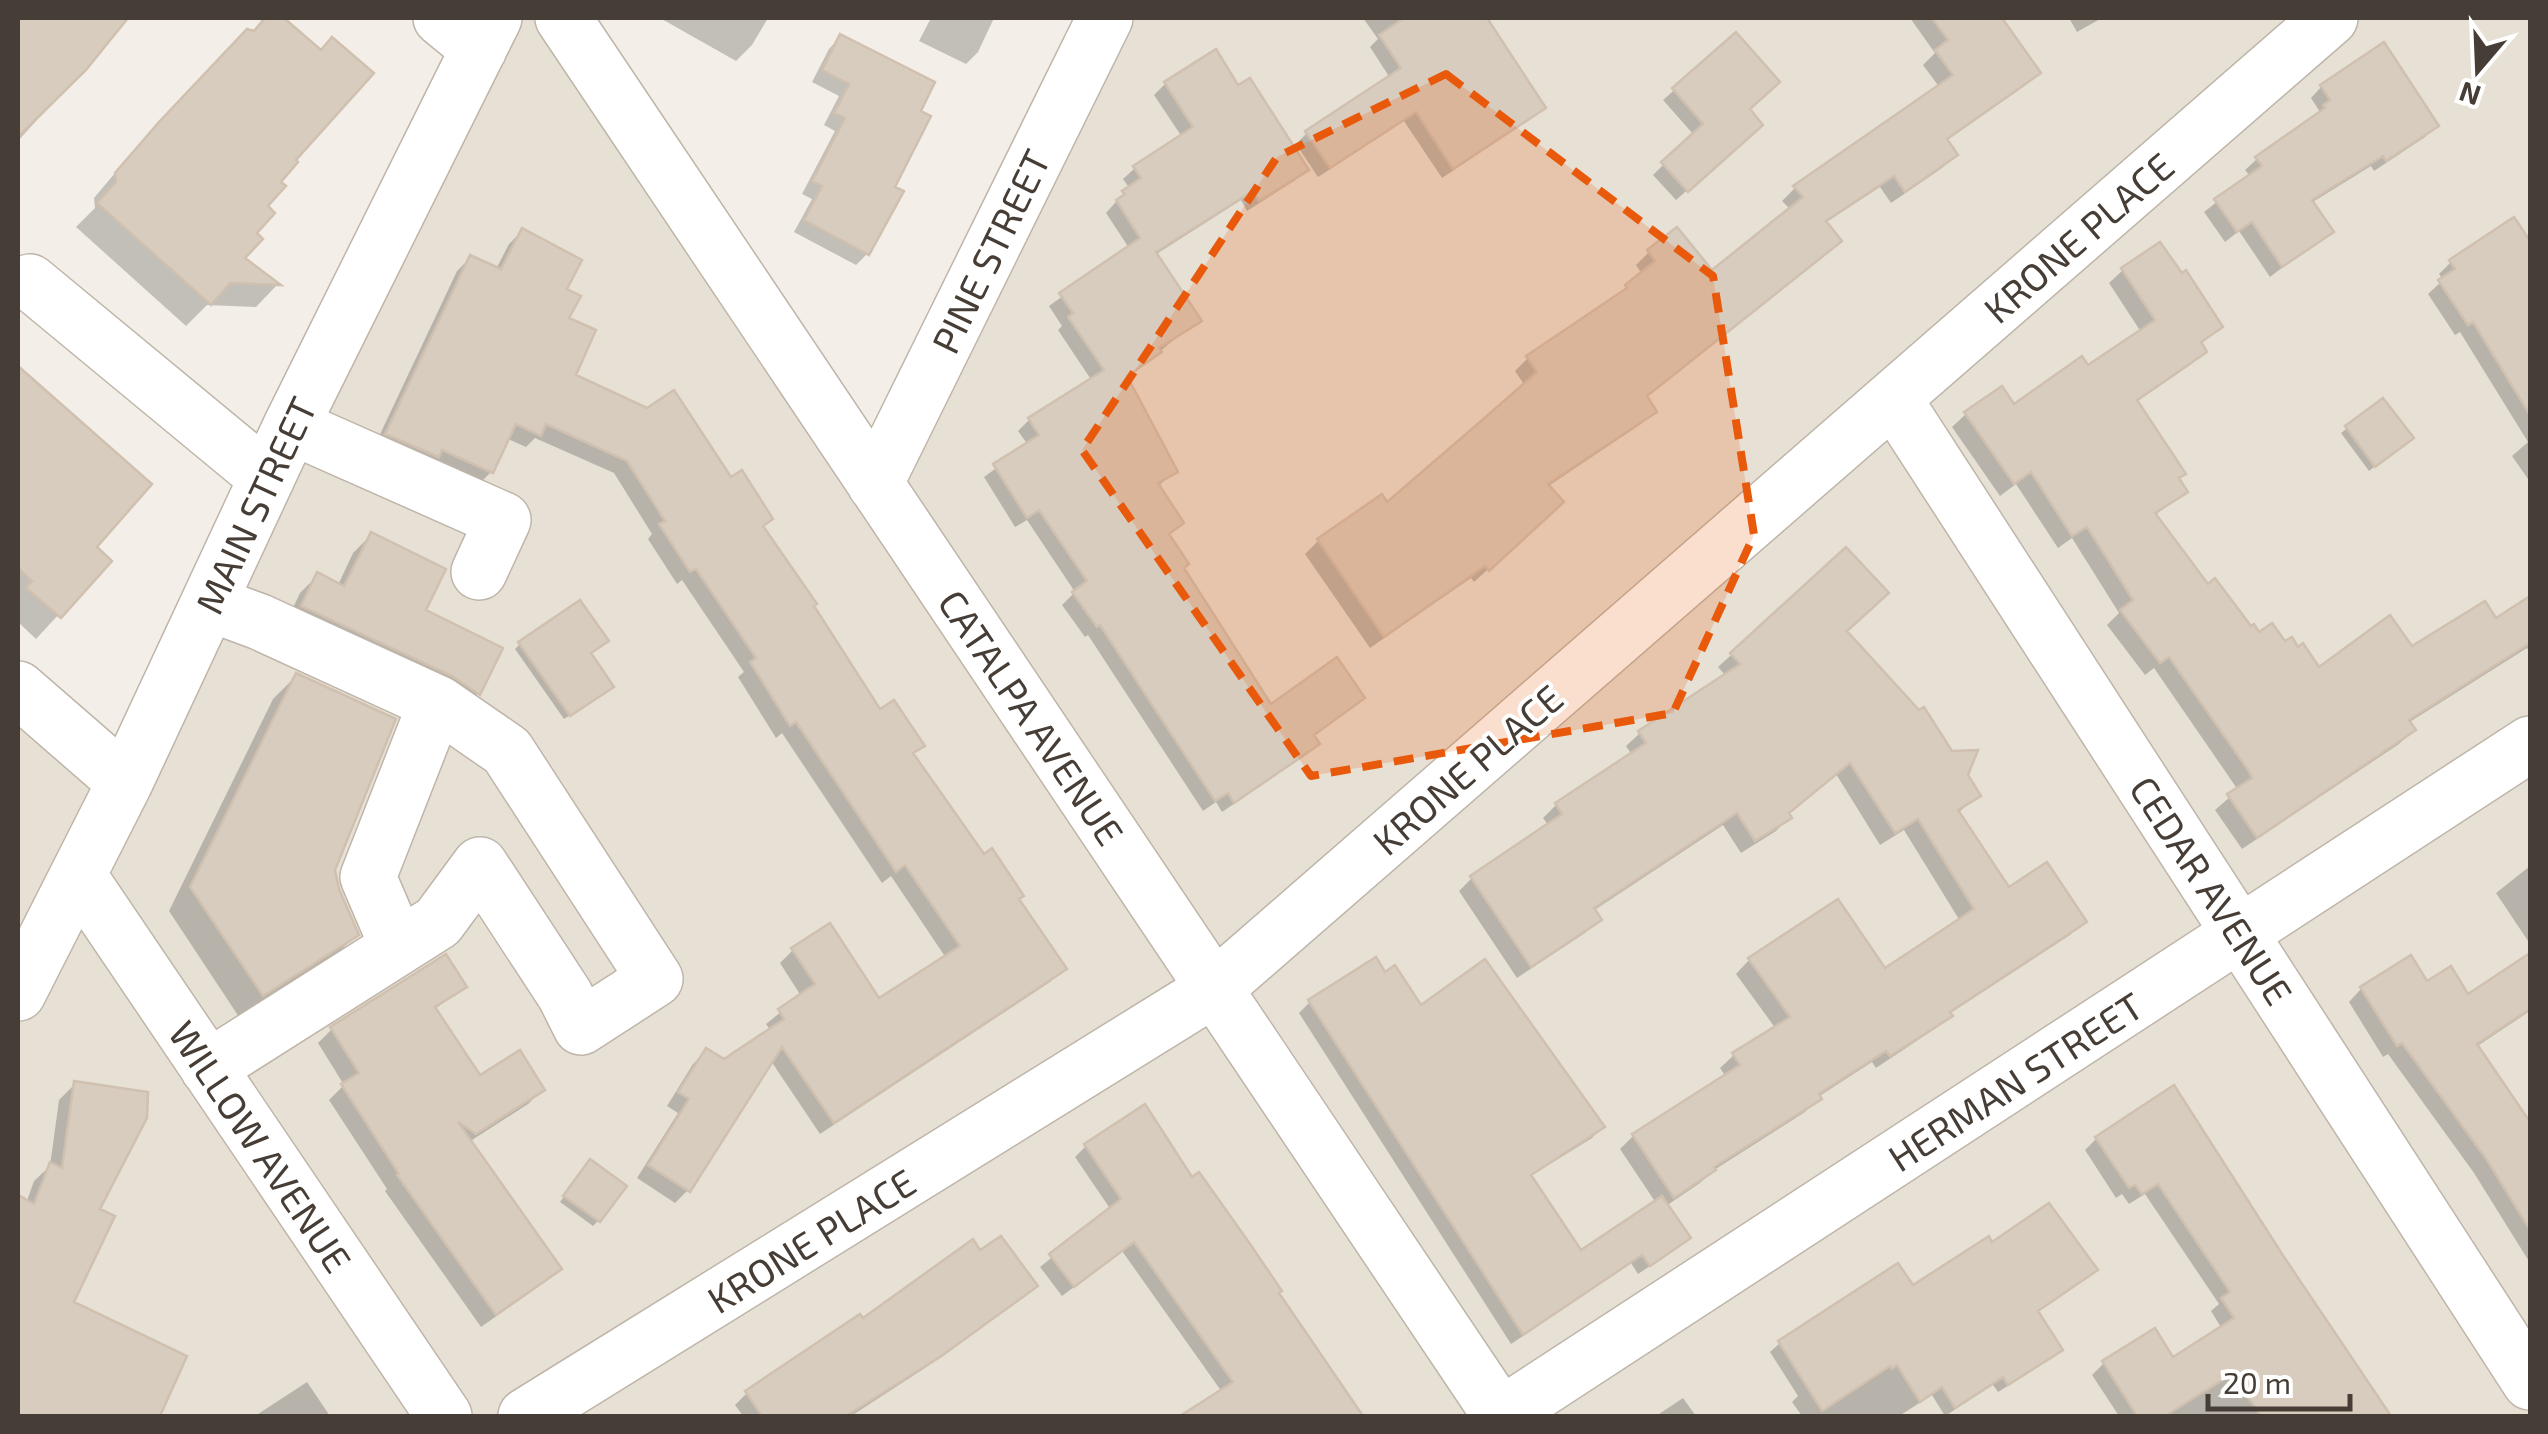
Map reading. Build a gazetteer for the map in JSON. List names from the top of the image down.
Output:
{
  "streets": {
    "street": [
      "KRONE PLACE",
      "PINE STREET",
      "MAIN STREET",
      "CATALPA AVENUE",
      "CEDAR AVENUE",
      "HERMAN STREET",
      "WILLOW AVENUE"
    ]
  },
  "crossings": [
    ["KRONE PLACE", "CATALPA AVENUE"],
    ["KRONE PLACE", "CEDAR AVENUE"],
    ["PINE STREET", "CATALPA AVENUE"],
    ["MAIN STREET", "WILLOW AVENUE"],
    ["CATALPA AVENUE", "HERMAN STREET"],
    ["CEDAR AVENUE", "HERMAN STREET"]
  ],
  "scale_bar": "20 m",
  "north": "bottom"
}
